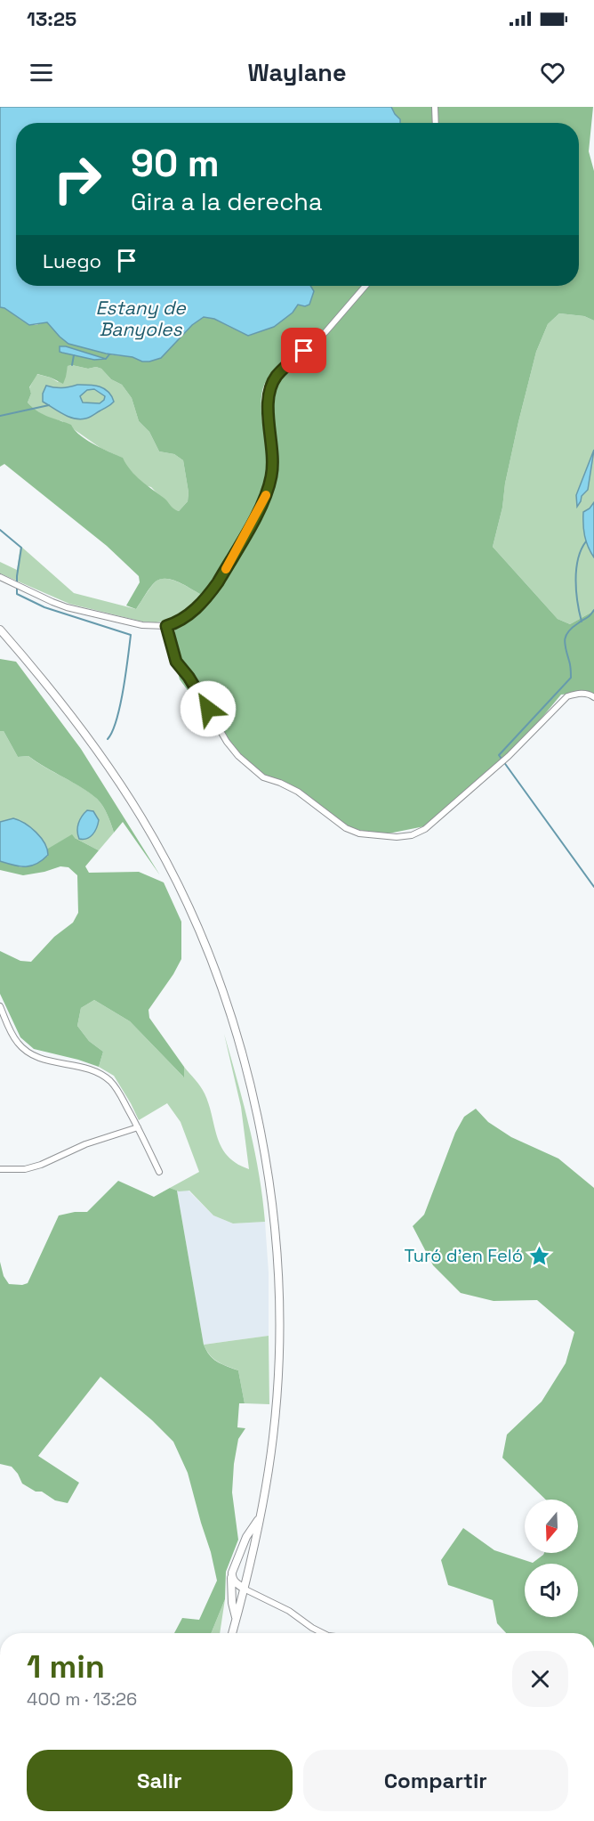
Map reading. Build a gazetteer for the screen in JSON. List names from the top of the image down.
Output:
{
  "water": ["Estany de Banyoles"],
  "places": {
    "place": ["Turó d'en Feló"]
  },
  "north": "bottom",
  "page": {
    "status": "13:25",
    "header": "Waylane",
    "turn": ["90 m", "Gira a la derecha"],
    "then": "Luego",
    "heading": ["1 min", "400 m · 13:26"],
    "buttons": ["Salir", "Compartir"]
  }
}
